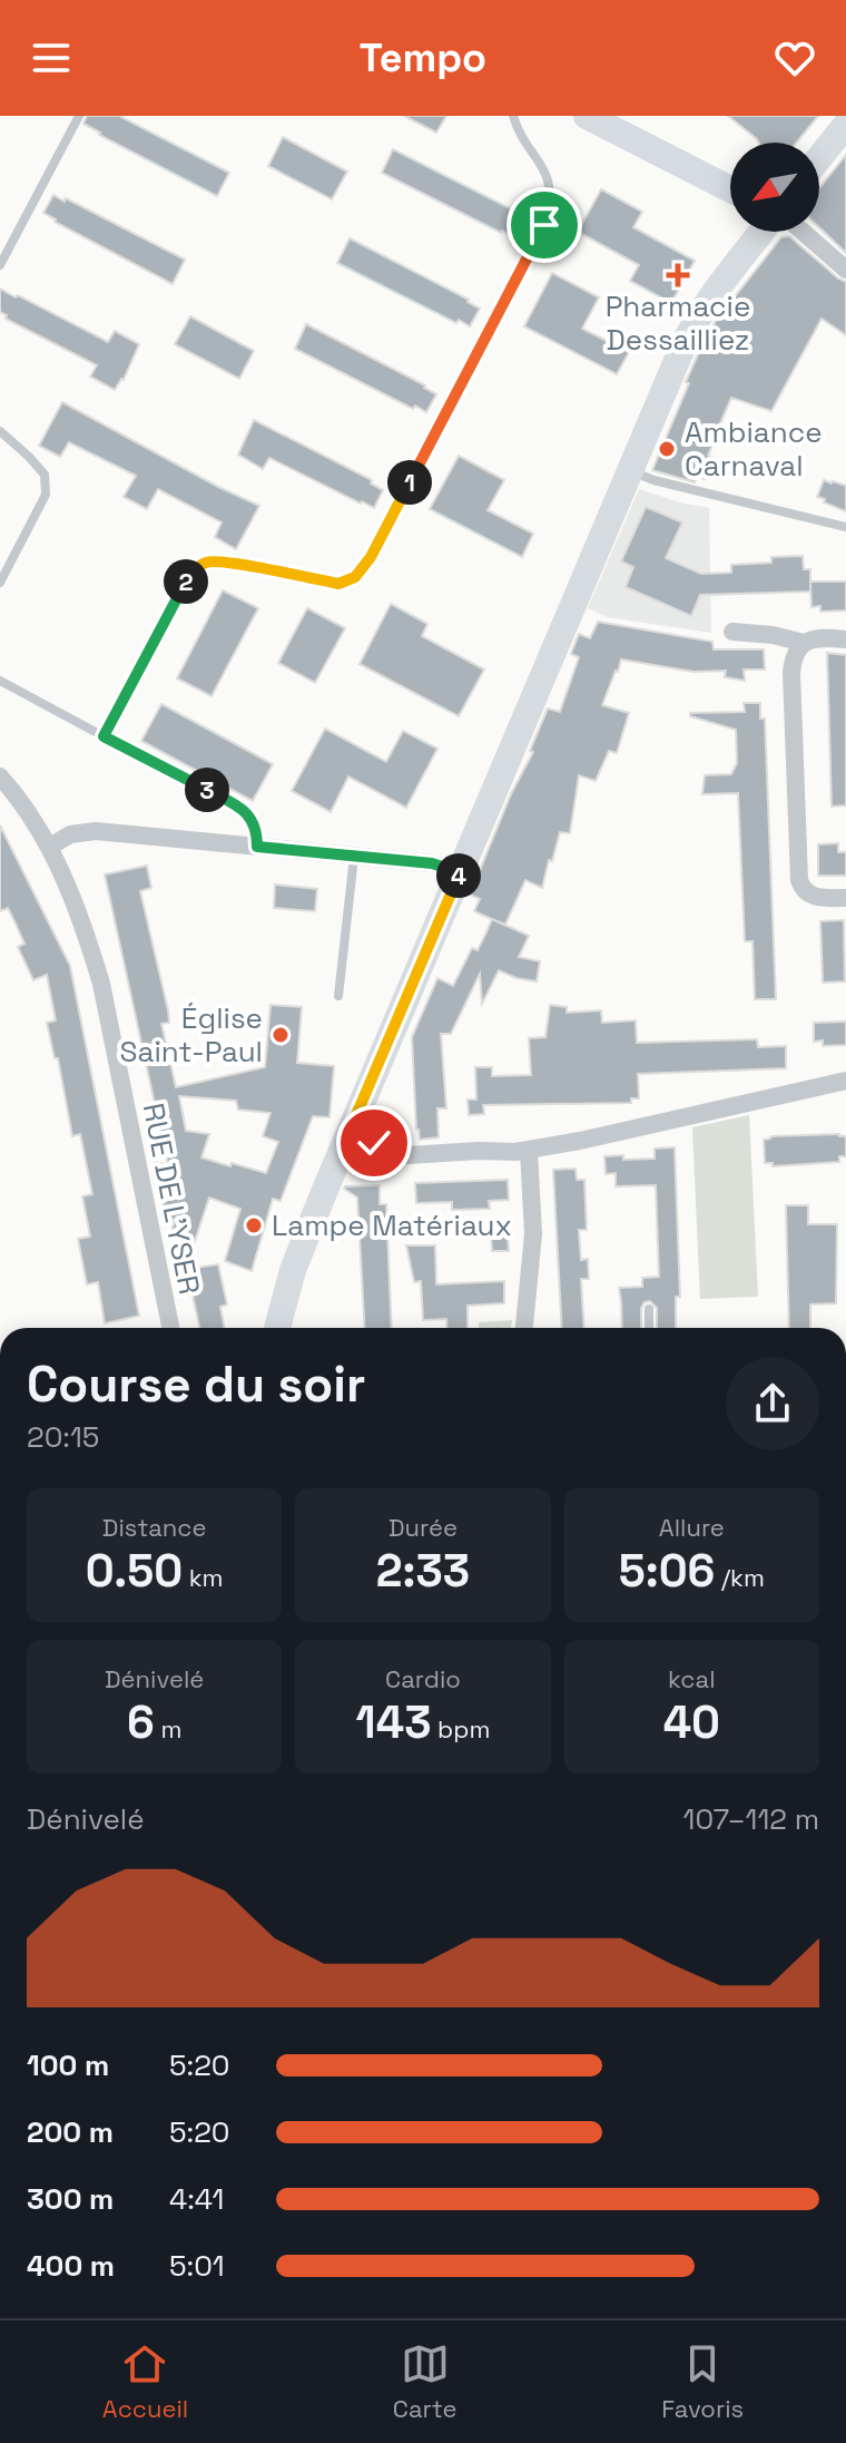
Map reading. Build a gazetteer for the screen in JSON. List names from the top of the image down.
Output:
{
  "streets": {
    "street": ["RUE DE L'YSER"]
  },
  "places": {
    "health": ["Pharmacie Dessailliez"],
    "other": ["Ambiance Carnaval", "Église Saint-Paul", "Lampe Matériaux"]
  },
  "north": "bottom left",
  "page": {
    "header": "Tempo",
    "pins": [
      "1",
      "2",
      "3",
      "4"
    ],
    "heading": ["Course du soir", "20:15"],
    "stats": [
      ["Distance", "0.50 km"],
      ["Durée", "2:33"],
      ["Allure", "5:06 /km"],
      ["Dénivelé", "6 m"],
      ["Cardio", "143 bpm"],
      ["kcal", "40"]
    ],
    "chart": ["Dénivelé", "107–112 m"],
    "list": [
      {
        "name": "100 m",
        "note": "5:20"
      },
      {
        "name": "200 m",
        "note": "5:20"
      },
      {
        "name": "300 m",
        "note": "4:41"
      },
      {
        "name": "400 m",
        "note": "5:01"
      }
    ],
    "tabs": ["Accueil", "Carte", "Favoris"]
  }
}
